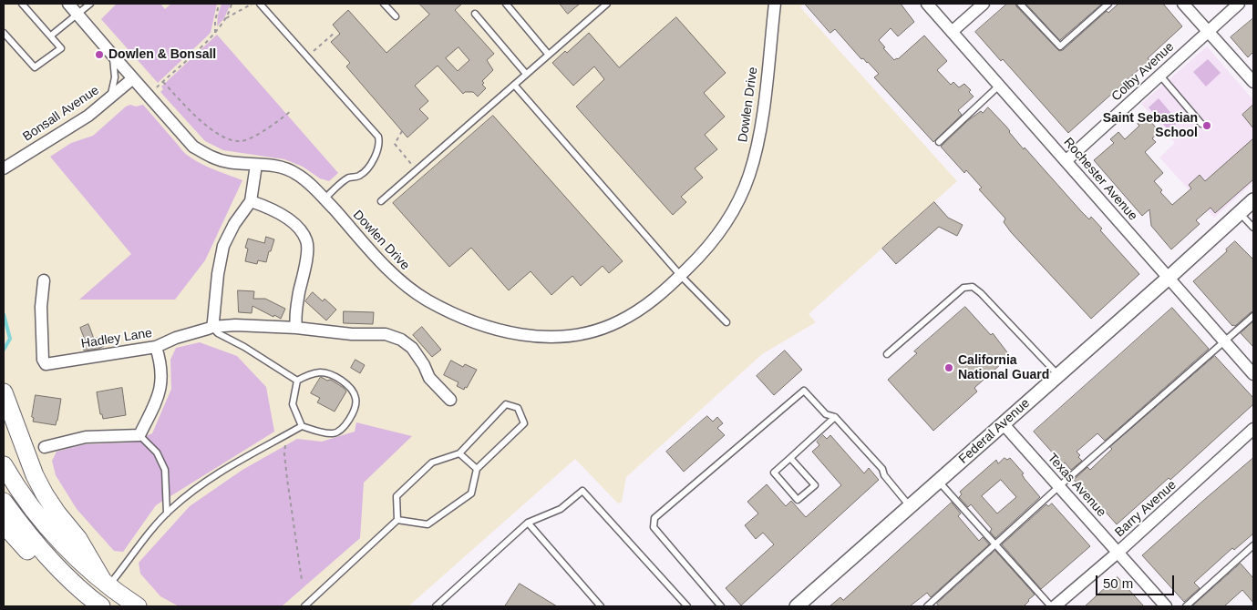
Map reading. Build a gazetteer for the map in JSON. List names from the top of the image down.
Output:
{
  "streets": {
    "street": [
      "Colby Avenue",
      "Dowlen Drive",
      "Bonsall Avenue",
      "Rochester Avenue",
      "Hadley Lane",
      "Federal Avenue",
      "Texas Avenue",
      "Barry Avenue"
    ]
  },
  "crossings": [
    ["Colby Avenue", "Rochester Avenue"],
    ["Dowlen Drive", "Bonsall Avenue"],
    ["Rochester Avenue", "Federal Avenue"],
    ["Federal Avenue", "Texas Avenue"],
    ["Texas Avenue", "Barry Avenue"]
  ],
  "places": ["Dowlen & Bonsall", "Saint Sebastian School", "California National Guard"],
  "scale_bar": "50 m"
}
